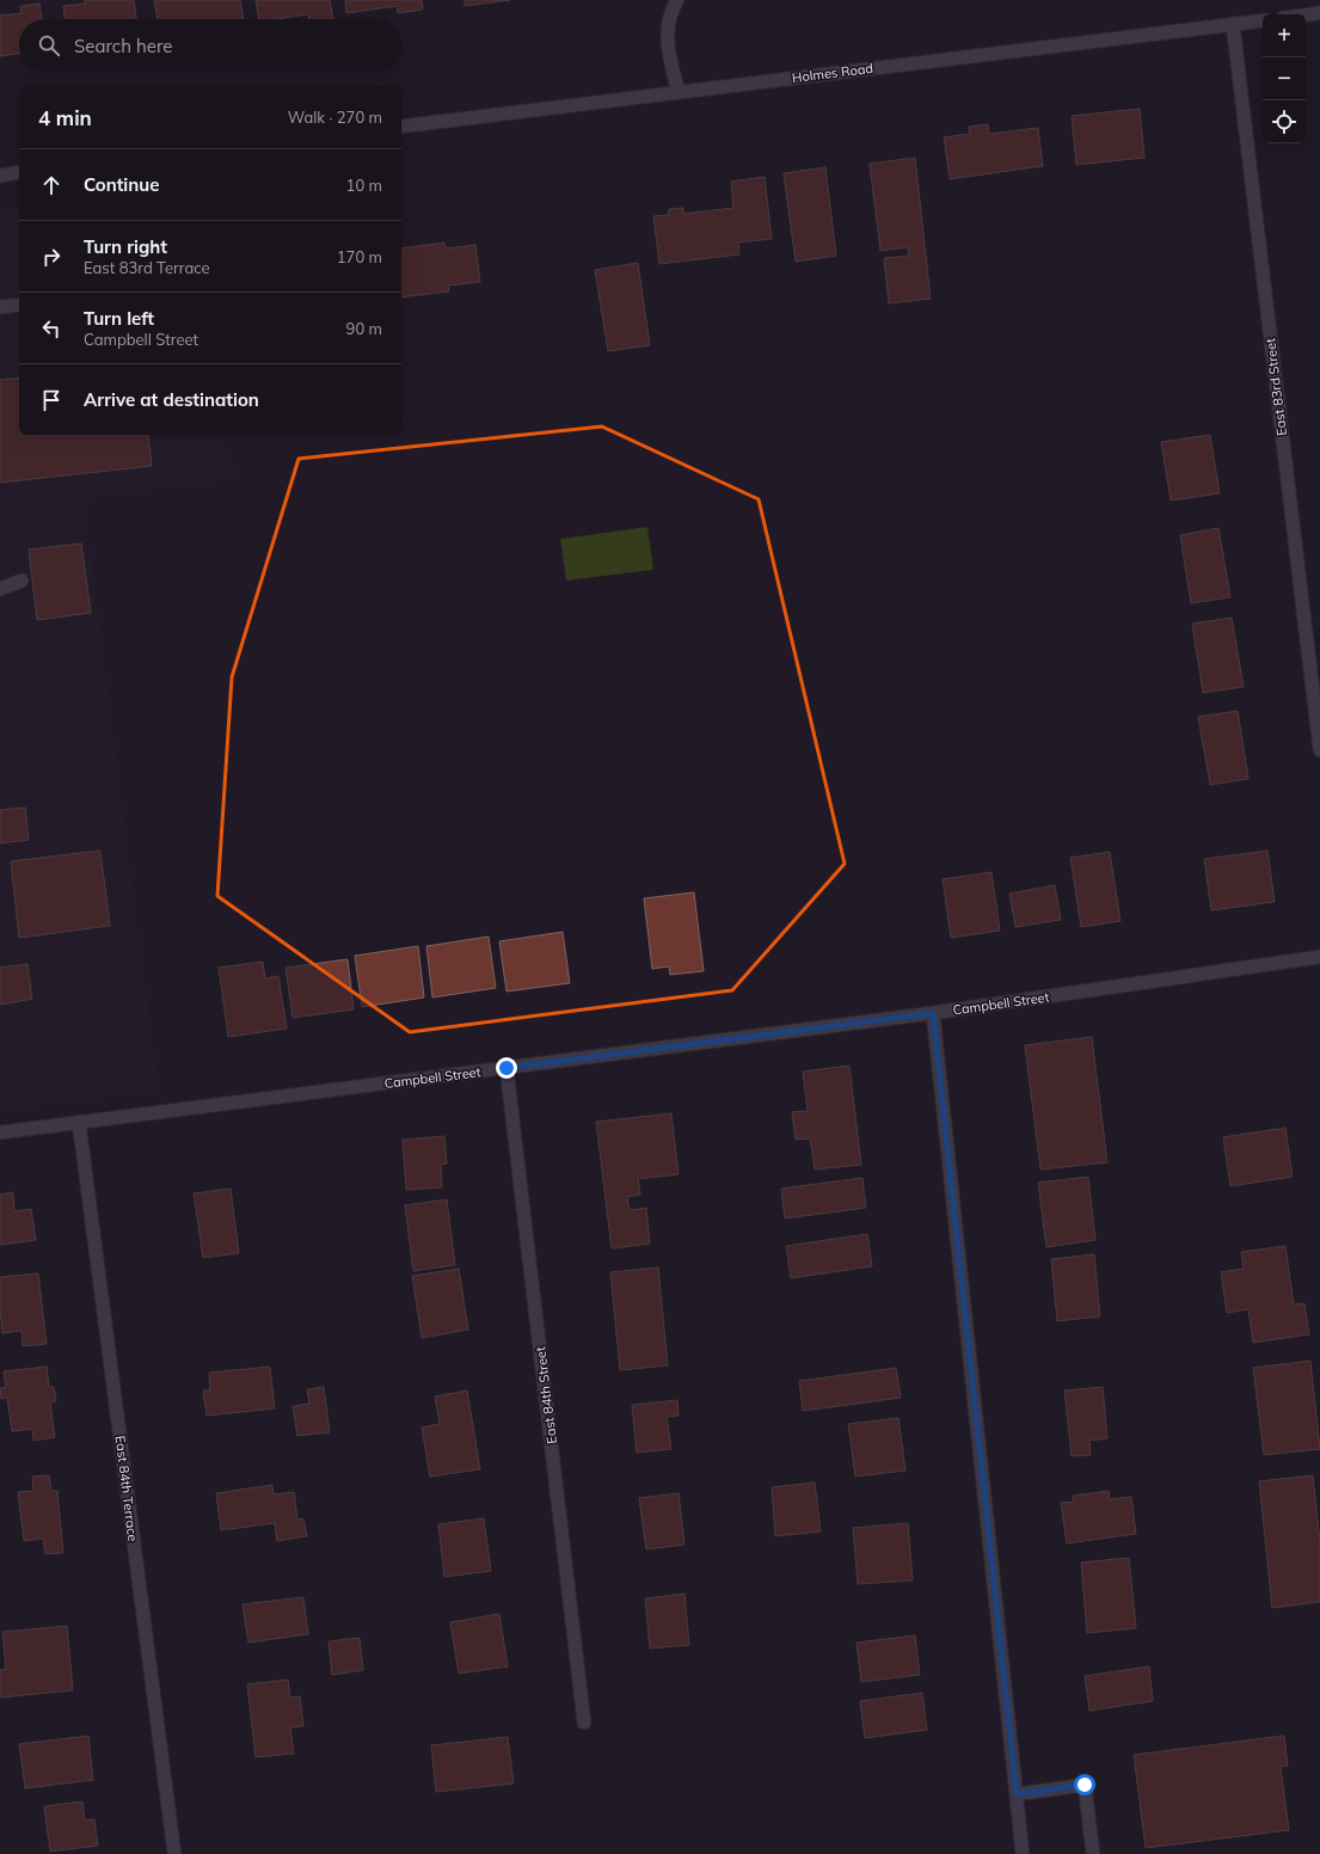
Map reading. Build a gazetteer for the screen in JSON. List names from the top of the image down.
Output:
{
  "streets": {
    "street": [
      "Holmes Road",
      "East 83rd Street",
      "Campbell Street",
      "East 84th Street",
      "East 84th Terrace"
    ]
  },
  "crossings": [
    ["Holmes Road", "East 83rd Street"],
    ["Campbell Street", "East 84th Street"],
    ["Campbell Street", "East 84th Terrace"]
  ],
  "page": {
    "map_buttons": ["+", "−"],
    "search": "Search here",
    "heading": ["4 min", "Walk · 270 m"],
    "list": [
      ["Continue", "10 m"],
      ["Turn right", "East 83rd Terrace", "170 m"],
      ["Turn left", "Campbell Street", "90 m"],
      "Arrive at destination"
    ]
  }
}
